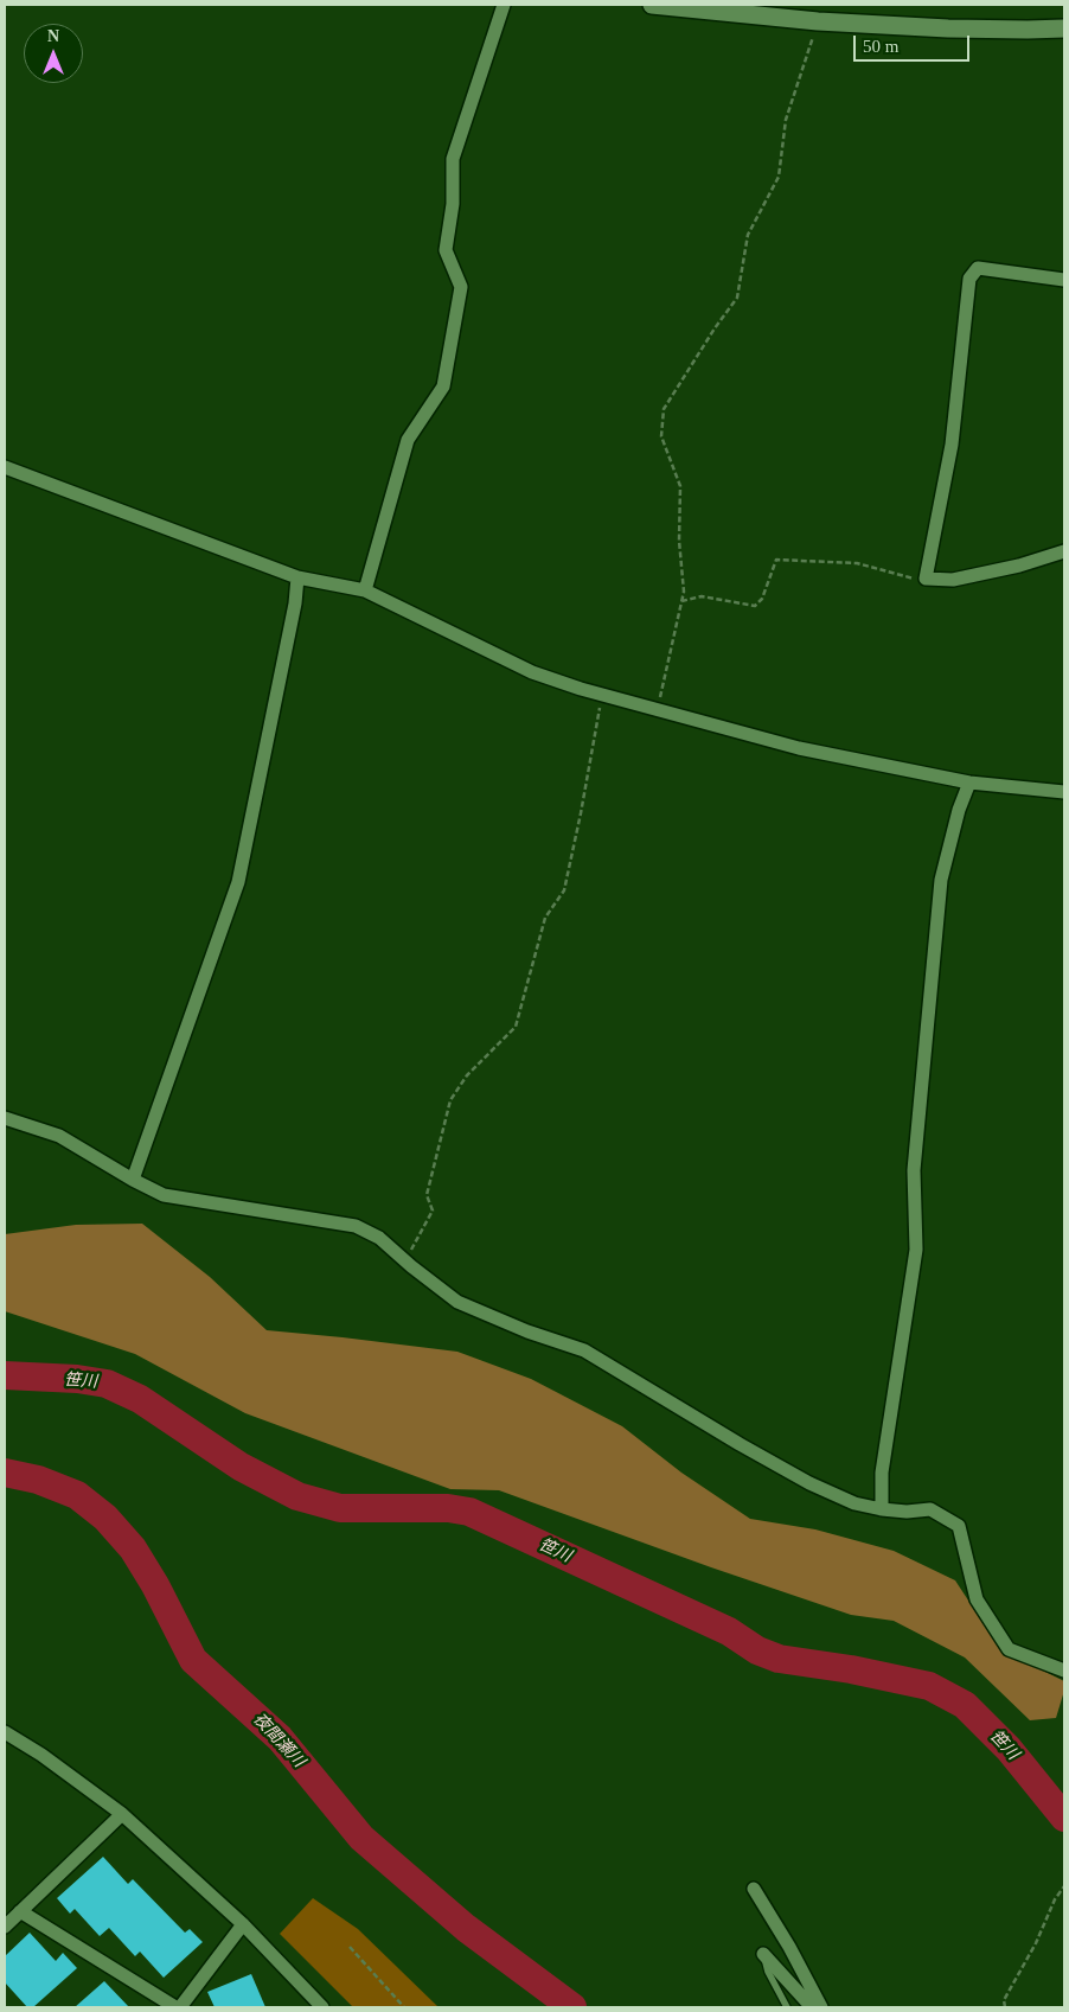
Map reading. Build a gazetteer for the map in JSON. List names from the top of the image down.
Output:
{
  "water": ["笹川", "夜間瀬川"],
  "scale_bar": "50 m",
  "north": "top"
}
